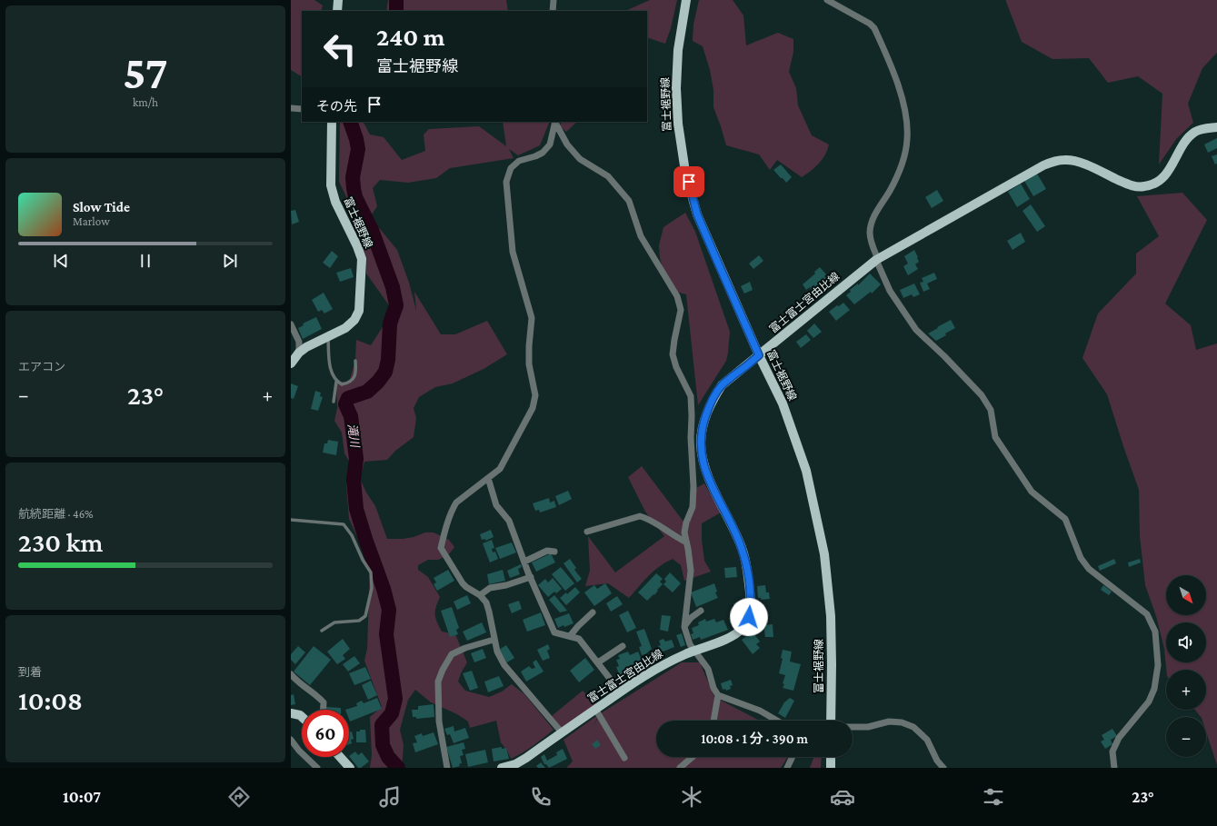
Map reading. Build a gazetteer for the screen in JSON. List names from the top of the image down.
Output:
{
  "streets": {
    "main road": ["富士裾野線", "富士富士宮由比線"]
  },
  "crossings": [
    ["富士裾野線", "富士富士宮由比線"]
  ],
  "water": ["滝川"],
  "north": "bottom right",
  "page": {
    "tile": [
      ["57", "km/h"],
      "エアコン",
      ["航続距離 · 46%", "230 km"],
      ["到着", "10:08"]
    ],
    "turn": ["240 m", "富士裾野線"],
    "then": "その先",
    "song": ["Slow Tide", "Marlow"],
    "heat": ["−", "23°", "+"],
    "map_buttons": ["+", "−"],
    "limit": "60",
    "trip": "10:08 · 1 分 · 390 m",
    "tabs": ["10:07", "23°"]
  }
}
